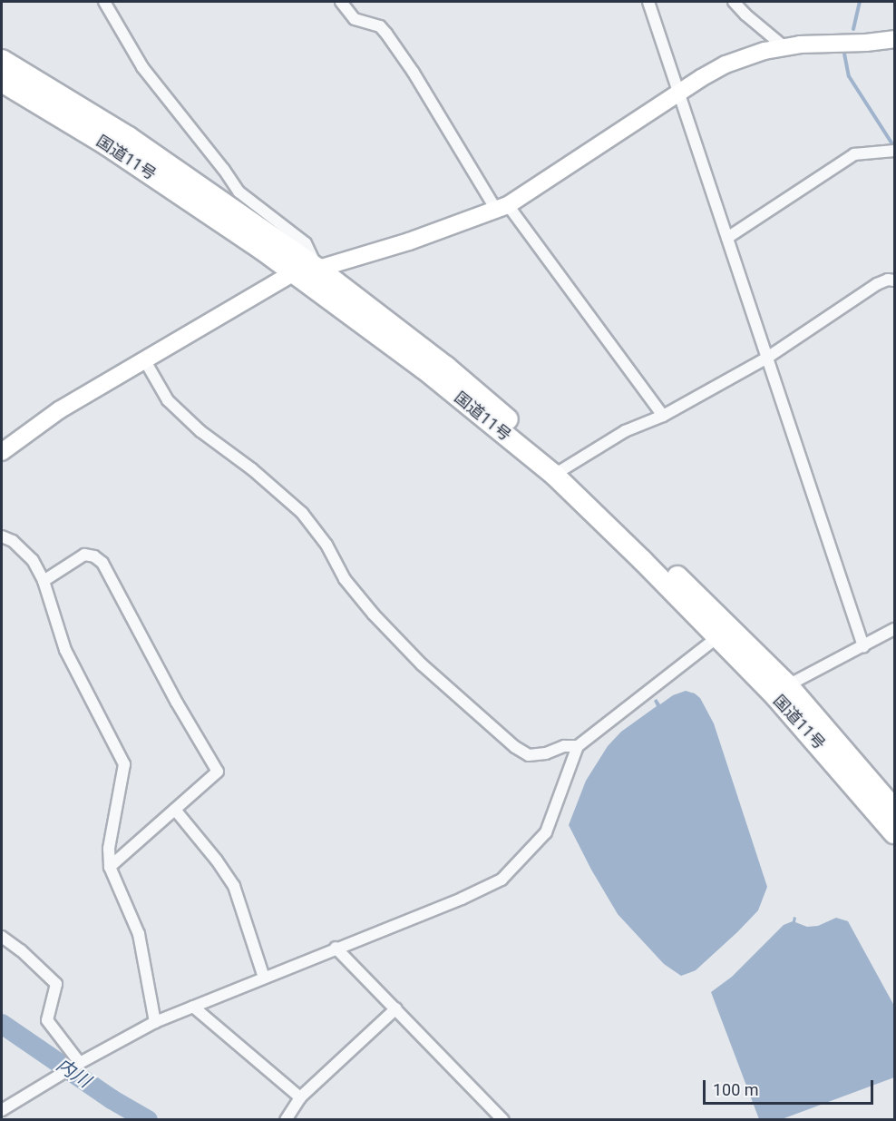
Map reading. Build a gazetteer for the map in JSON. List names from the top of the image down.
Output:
{
  "streets": {
    "highway": ["国道11号"]
  },
  "water": ["内川"],
  "scale_bar": "100 m"
}
